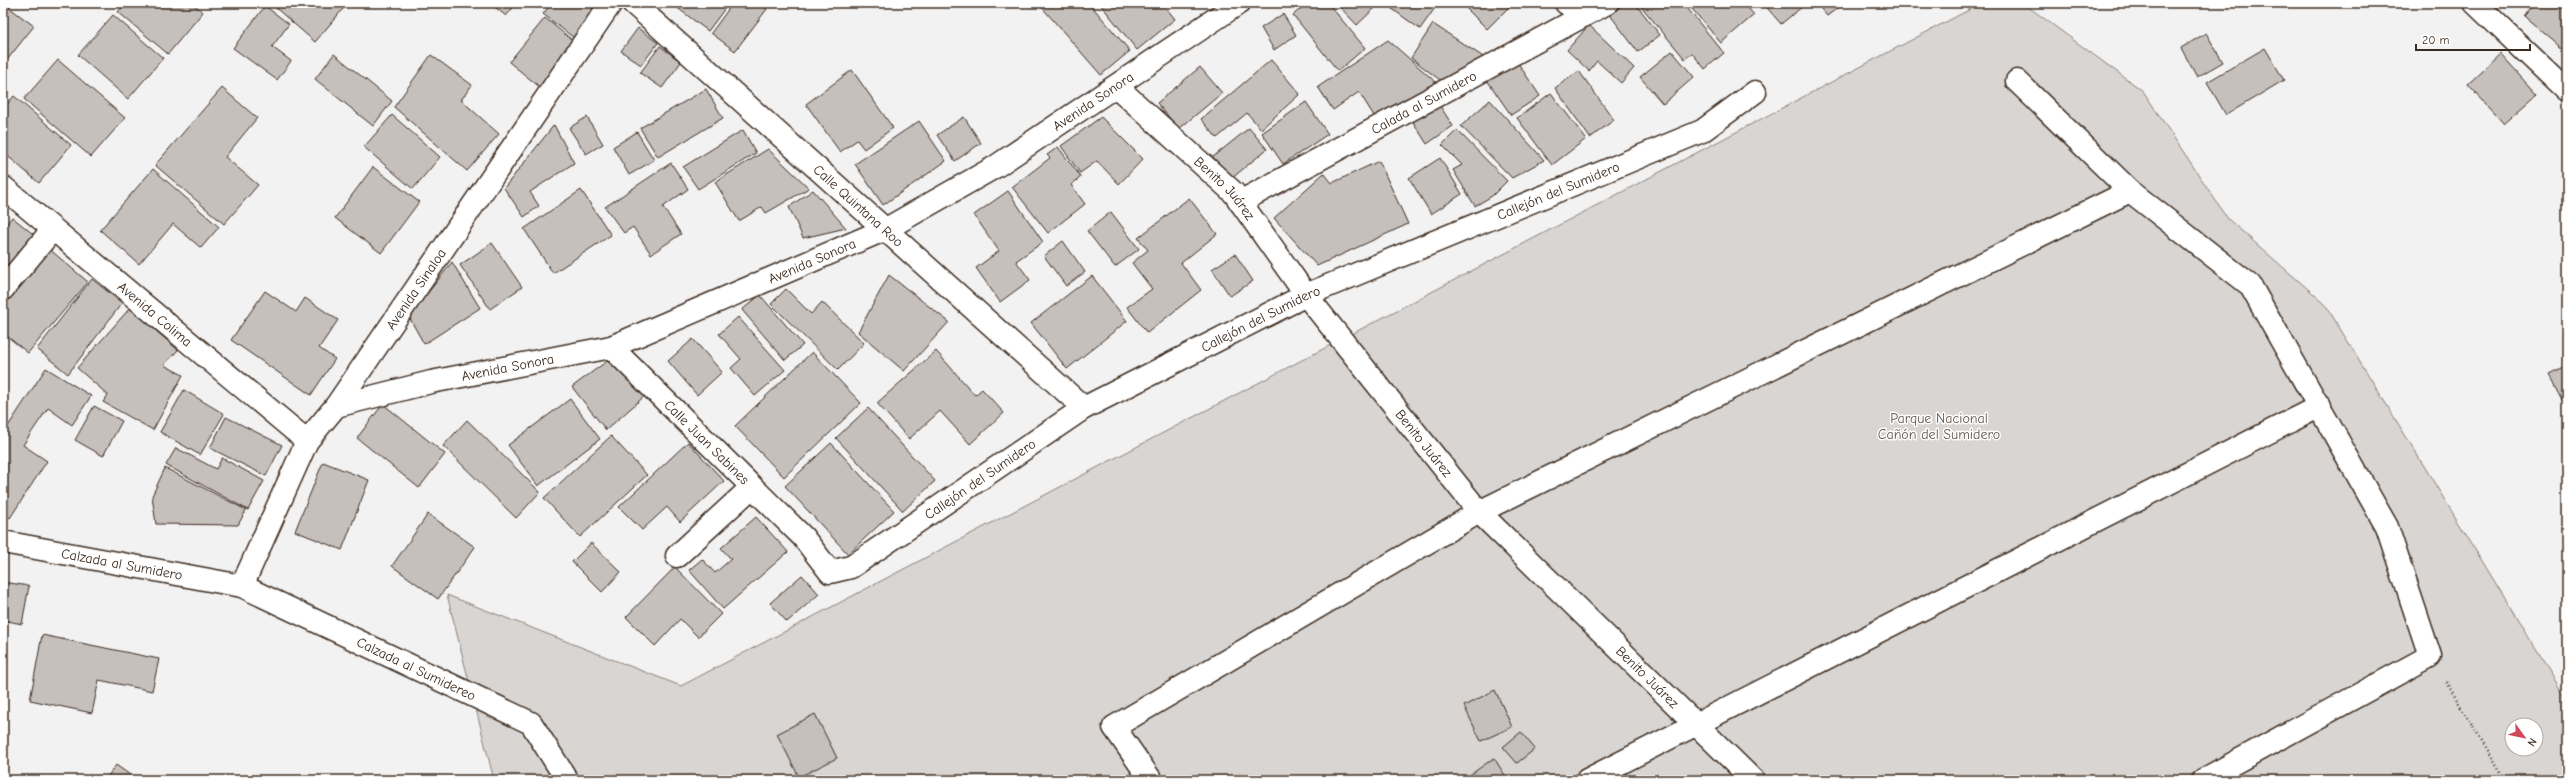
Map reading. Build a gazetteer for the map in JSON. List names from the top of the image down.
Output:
{
  "streets": {
    "street": [
      "Avenida Sonora",
      "Calada al Sumidero",
      "Benito Juárez",
      "Callejón del Sumidero",
      "Calle Quintana Roo",
      "Avenida Sinaloa",
      "Avenida Colima",
      "Calle Juan Sabines",
      "Calzada al Sumidero",
      "Calzada al Sumidereo"
    ]
  },
  "crossings": [
    ["Avenida Sonora", "Benito Juárez"],
    ["Avenida Sonora", "Calle Quintana Roo"],
    ["Avenida Sonora", "Avenida Sinaloa"],
    ["Avenida Sonora", "Calle Juan Sabines"],
    ["Calada al Sumidero", "Benito Juárez"],
    ["Benito Juárez", "Callejón del Sumidero"],
    ["Callejón del Sumidero", "Calle Quintana Roo"],
    ["Callejón del Sumidero", "Calle Juan Sabines"],
    ["Avenida Sinaloa", "Avenida Colima"],
    ["Avenida Sinaloa", "Calzada al Sumidero"],
    ["Avenida Sinaloa", "Calzada al Sumidereo"],
    ["Calzada al Sumidero", "Calzada al Sumidereo"]
  ],
  "parks": ["Parque Nacional Cañón del Sumidero"],
  "scale_bar": "20 m",
  "north": "bottom right"
}
